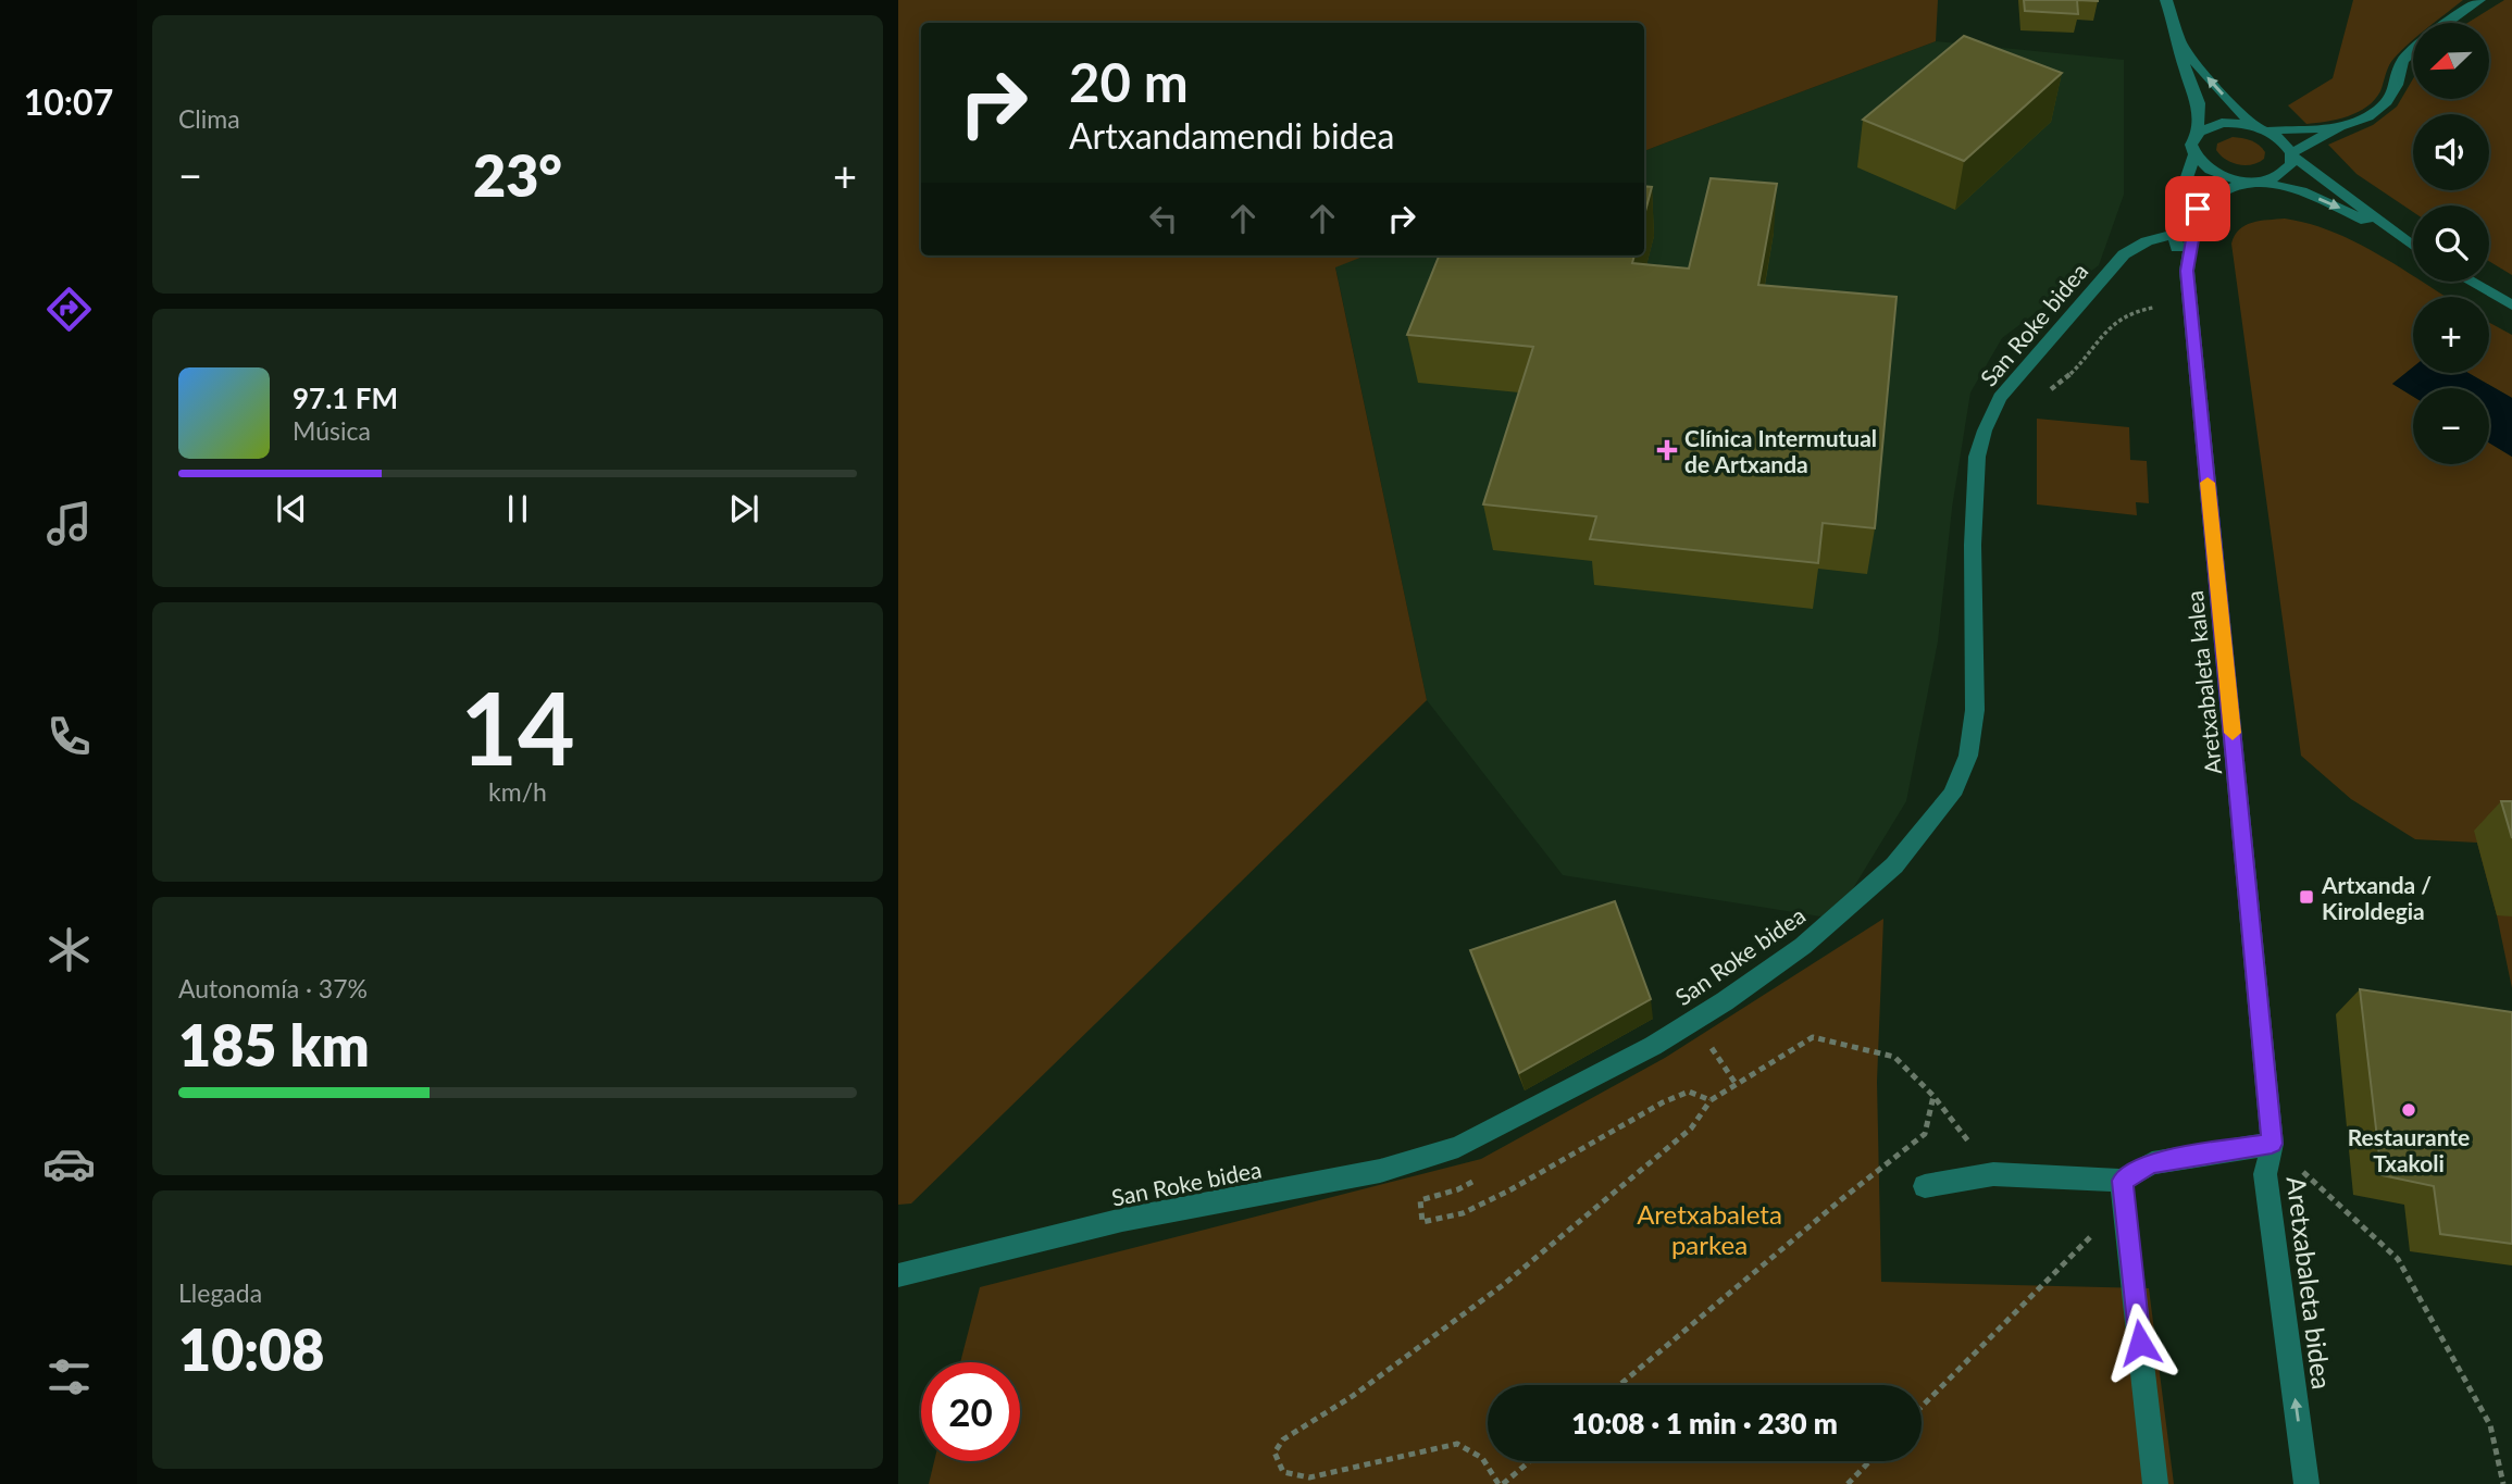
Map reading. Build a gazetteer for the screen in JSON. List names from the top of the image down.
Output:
{
  "streets": {
    "street": ["San Roke bidea", "Aretxabaleta kalea", "Aretxabaleta bidea"]
  },
  "crossings": [
    ["San Roke bidea", "Aretxabaleta kalea"],
    ["Aretxabaleta kalea", "Aretxabaleta bidea"]
  ],
  "parks": ["Aretxabaleta parkea"],
  "places": {
    "health": ["Clínica Intermutual de Artxanda"],
    "transit": ["Artxanda / Kiroldegia"],
    "other": ["Restaurante Txakoli"]
  },
  "north": "bottom left",
  "page": {
    "tabs": "10:07",
    "tile": [
      "Clima",
      ["14", "km/h"],
      ["Autonomía · 37%", "185 km"],
      ["Llegada", "10:08"]
    ],
    "map_buttons": ["+", "−"],
    "turn": ["20 m", "Artxandamendi bidea"],
    "heat": ["−", "23°", "+"],
    "song": ["97.1 FM", "Música"],
    "limit": "20",
    "trip": "10:08 · 1 min · 230 m"
  }
}
